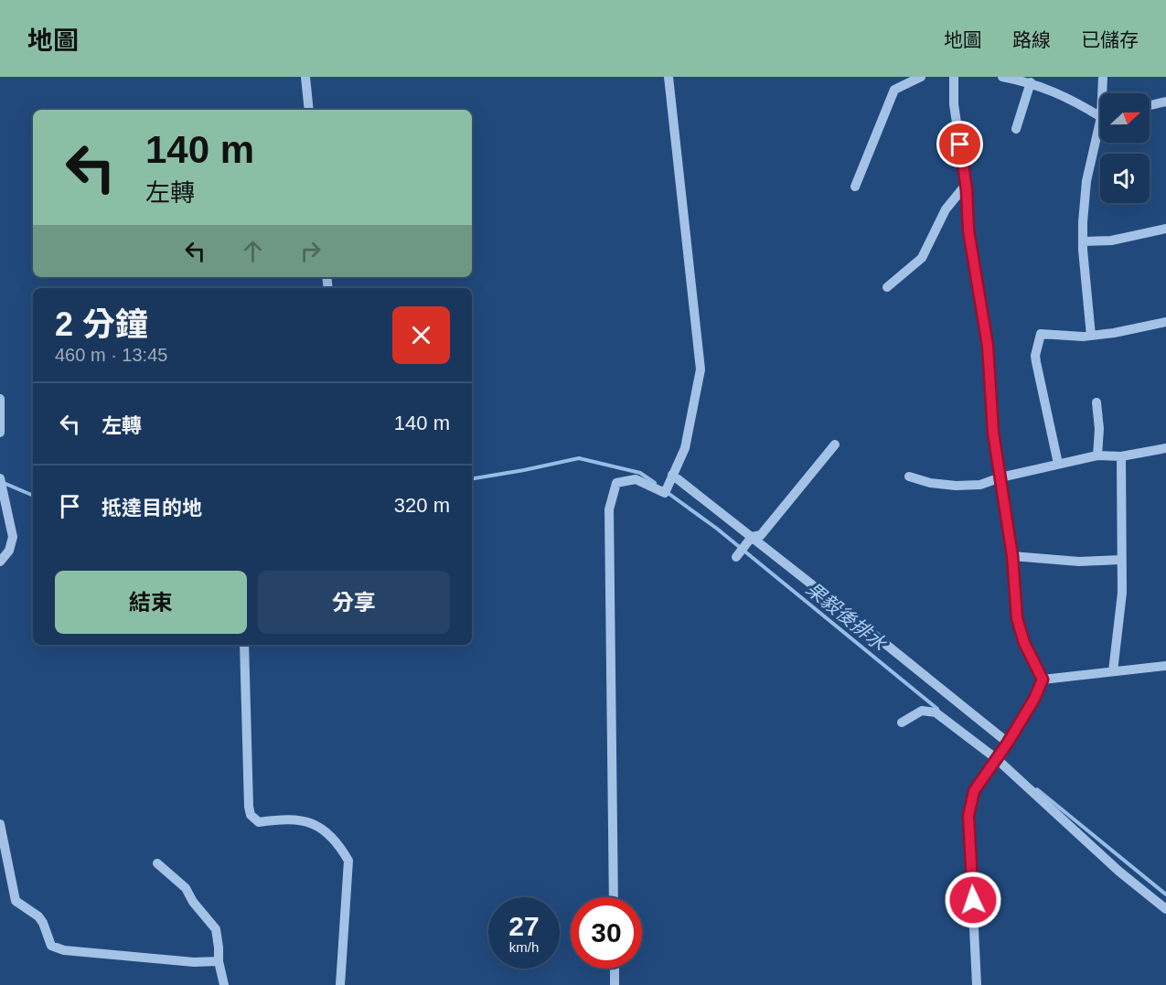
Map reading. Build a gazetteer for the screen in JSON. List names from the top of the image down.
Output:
{
  "water": ["果毅後排水"],
  "north": "right",
  "page": {
    "header": "地圖",
    "nav": ["地圖", "路線", "已儲存"],
    "turn": ["140 m", "左轉"],
    "heading": ["2 分鐘", "460 m · 13:45"],
    "list": [
      {
        "name": "左轉",
        "value": "140 m"
      },
      {
        "name": "抵達目的地",
        "value": "320 m"
      }
    ],
    "buttons": ["結束", "分享"],
    "speed": "27 km/h",
    "limit": "30"
  }
}
